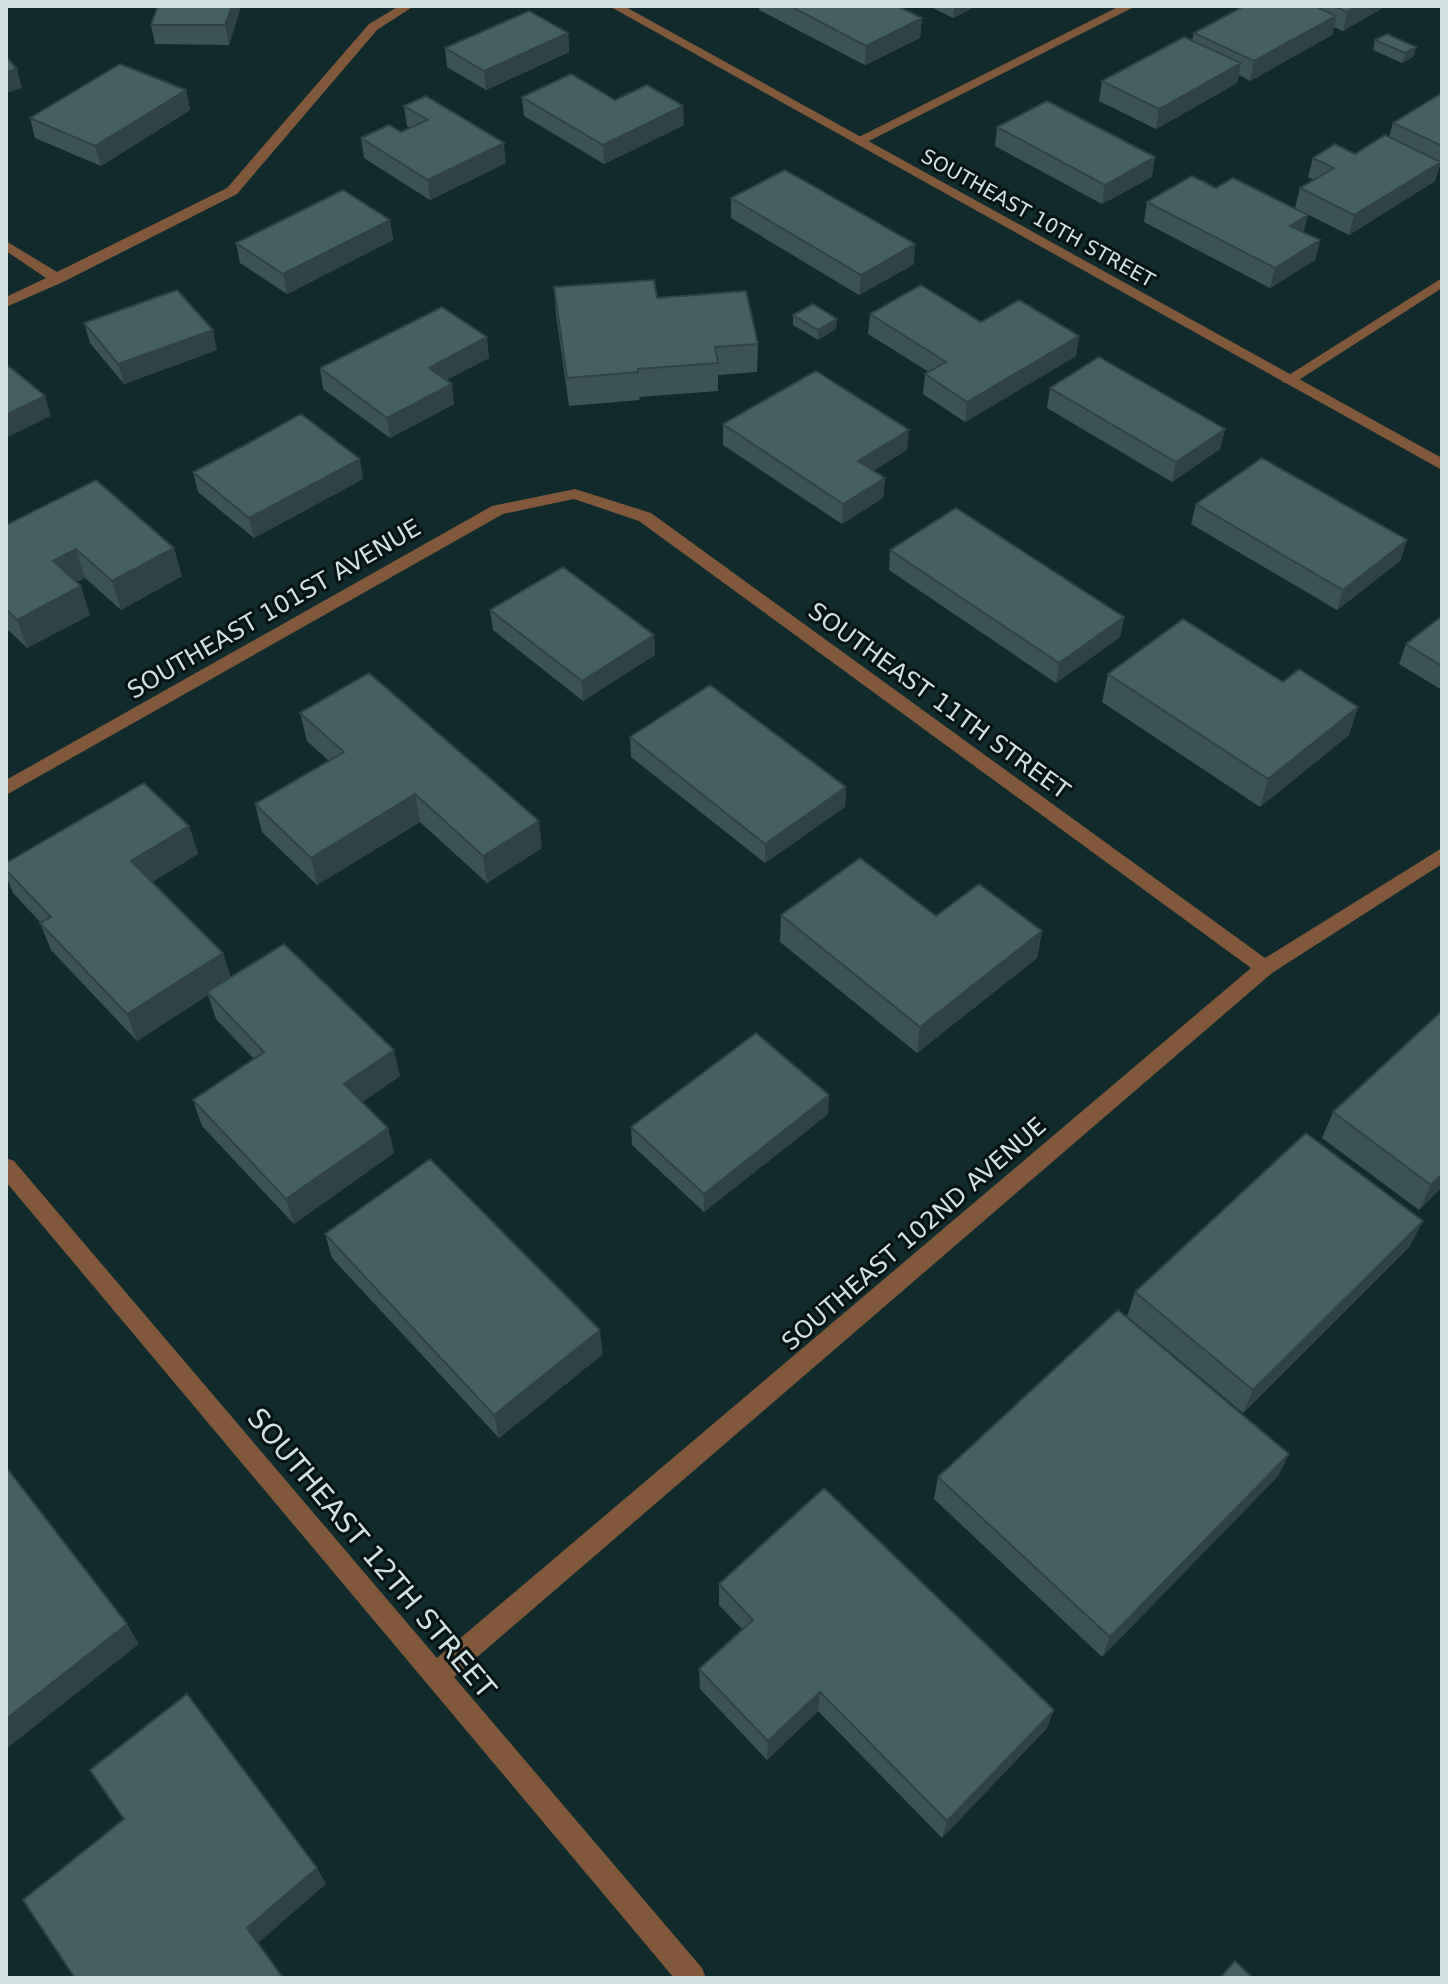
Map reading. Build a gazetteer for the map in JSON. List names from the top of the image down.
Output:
{
  "streets": {
    "street": [
      "SOUTHEAST 10TH STREET",
      "SOUTHEAST 101ST AVENUE",
      "SOUTHEAST 11TH STREET",
      "SOUTHEAST 102ND AVENUE",
      "SOUTHEAST 12TH STREET"
    ]
  },
  "crossings": [
    ["SOUTHEAST 101ST AVENUE", "SOUTHEAST 11TH STREET"],
    ["SOUTHEAST 11TH STREET", "SOUTHEAST 102ND AVENUE"],
    ["SOUTHEAST 102ND AVENUE", "SOUTHEAST 12TH STREET"]
  ]
}
